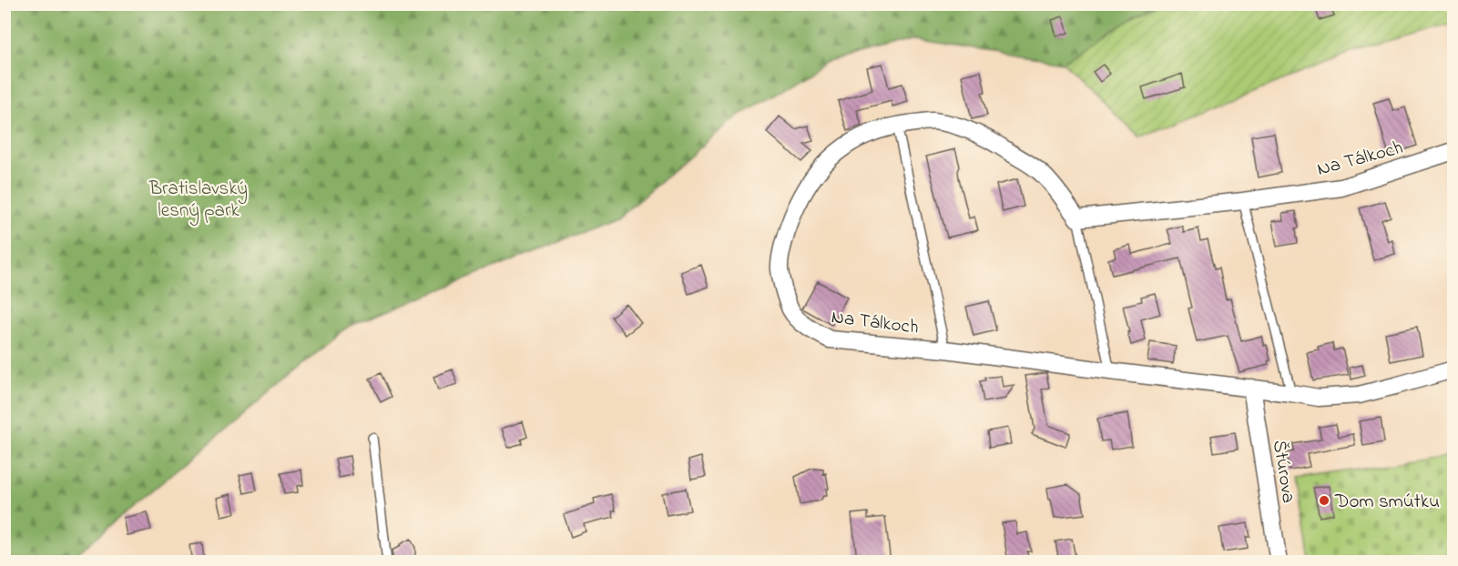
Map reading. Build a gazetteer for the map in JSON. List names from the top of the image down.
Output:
{
  "streets": {
    "street": ["Na Tálkoch", "Štúrova"]
  },
  "crossings": [
    ["Na Tálkoch", "Štúrova"]
  ],
  "parks": ["Bratislavský lesný park"],
  "places": ["Dom smútku"]
}
